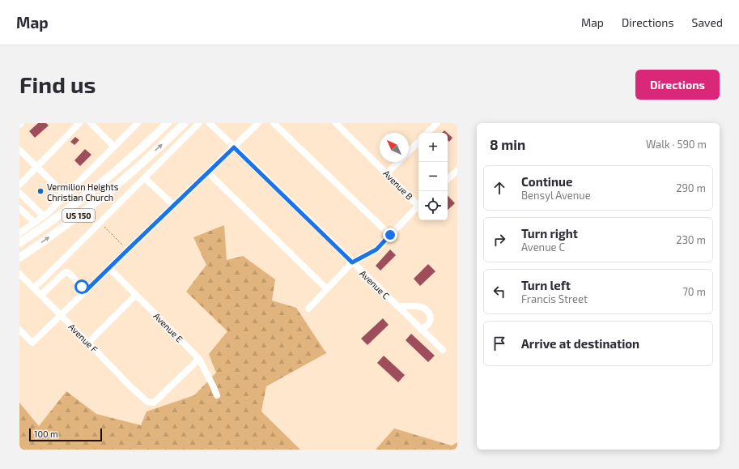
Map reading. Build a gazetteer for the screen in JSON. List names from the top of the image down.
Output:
{
  "streets": {
    "main road": ["US 150"],
    "street": [
      "Avenue B",
      "Avenue C",
      "Avenue E",
      "Avenue F"
    ]
  },
  "crossings": [
    ["Avenue E", "Avenue F"]
  ],
  "places": ["Vermilion Heights Christian Church"],
  "scale_bar": "100 m",
  "north": "top left",
  "page": {
    "header": "Map",
    "nav": ["Map", "Directions", "Saved"],
    "buttons": "Directions",
    "title": "Find us",
    "heading": ["8 min", "Walk · 590 m"],
    "map_buttons": ["+", "−"],
    "list": [
      ["Continue", "Bensyl Avenue", "290 m"],
      ["Turn right", "Avenue C", "230 m"],
      ["Turn left", "Francis Street", "70 m"],
      "Arrive at destination"
    ],
    "scale": "100 m"
  }
}
